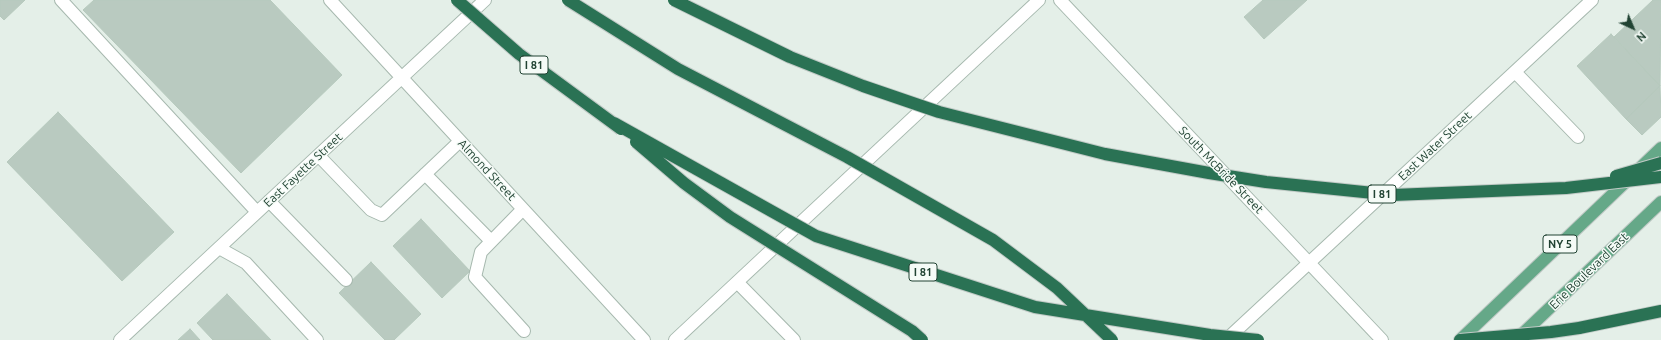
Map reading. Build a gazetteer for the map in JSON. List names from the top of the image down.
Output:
{
  "streets": {
    "highway": ["I 81"],
    "main road": ["NY 5", "Erie Boulevard East"],
    "street": [
      "East Water Street",
      "East Fayette Street",
      "Almond Street",
      "South McBride Street"
    ]
  },
  "crossings": [
    ["East Water Street", "South McBride Street"],
    ["East Fayette Street", "Almond Street"]
  ],
  "north": "bottom right"
}
